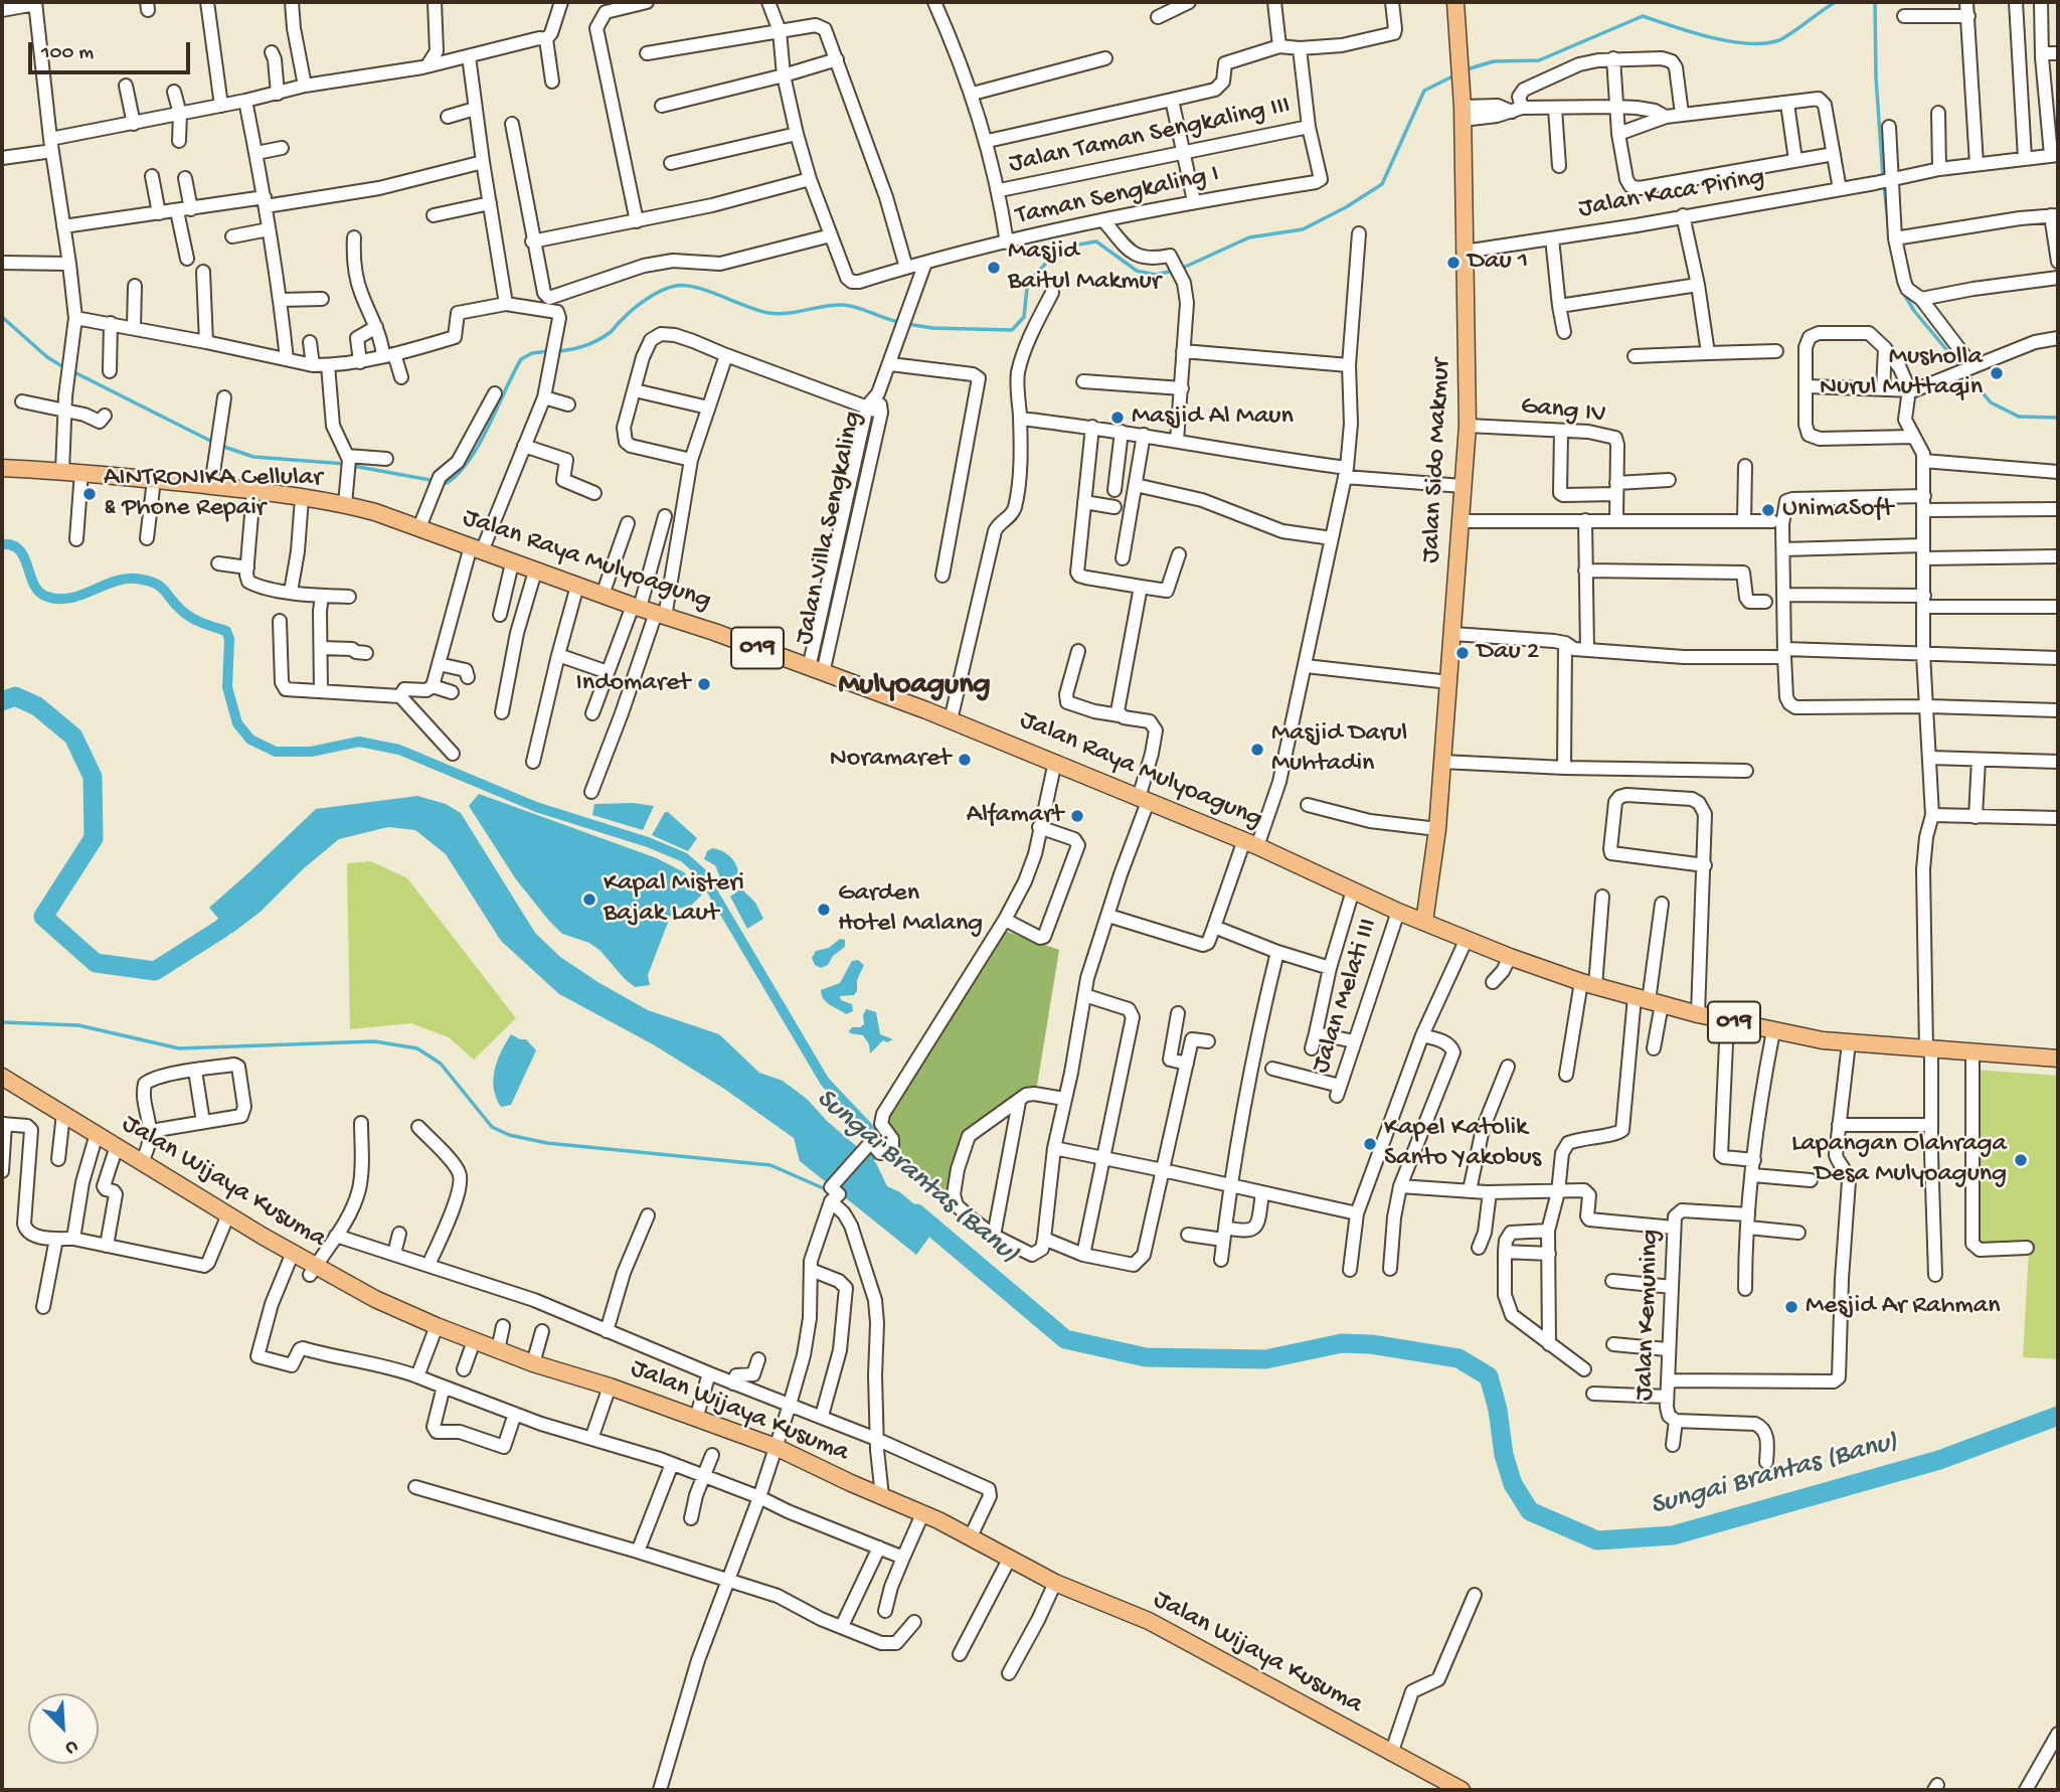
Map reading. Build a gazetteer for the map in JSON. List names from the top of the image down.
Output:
{
  "streets": {
    "main road": [
      "Jalan Sido Makmur",
      "Jalan Raya Mulyoagung",
      "019",
      "Jalan Wijaya Kusuma"
    ],
    "street": [
      "Jalan Taman Sengkaling III",
      "Jalan Kaca Piring",
      "Taman Sengkaling I",
      "Gang IV",
      "Jalan Villa Sengkaling",
      "Jalan Melati III",
      "Jalan Kemuning"
    ]
  },
  "crossings": [
    ["Jalan Taman Sengkaling III", "Taman Sengkaling I"],
    ["Jalan Kaca Piring", "Jalan Sido Makmur"],
    ["Taman Sengkaling I", "Jalan Villa Sengkaling"],
    ["Gang IV", "Jalan Sido Makmur"],
    ["Jalan Sido Makmur", "Jalan Raya Mulyoagung"],
    ["Jalan Villa Sengkaling", "Jalan Raya Mulyoagung"],
    ["Jalan Raya Mulyoagung", "Jalan Melati III"]
  ],
  "districts": ["Mulyoagung"],
  "water": ["Sungai Brantas (Banu)"],
  "places": [
    "Dau 1",
    "Masjid Baitul Makmur",
    "Musholla Nurul Muttaqin",
    "Masjid Al Maun",
    "AINTRONIKA Cellular & Phone Repair",
    "UnimaSoft",
    "Dau 2",
    "Indomaret",
    "Masjid Darul Muhtadin",
    "Noramaret",
    "Alfamart",
    "Kapal Misteri Bajak Laut",
    "Garden Hotel Malang",
    "Kapel Katolik Santo Yakobus",
    "Lapangan Olahraga Desa Mulyoagung",
    "Mesjid Ar Rahman"
  ],
  "scale_bar": "100 m",
  "north": "bottom right"
}
